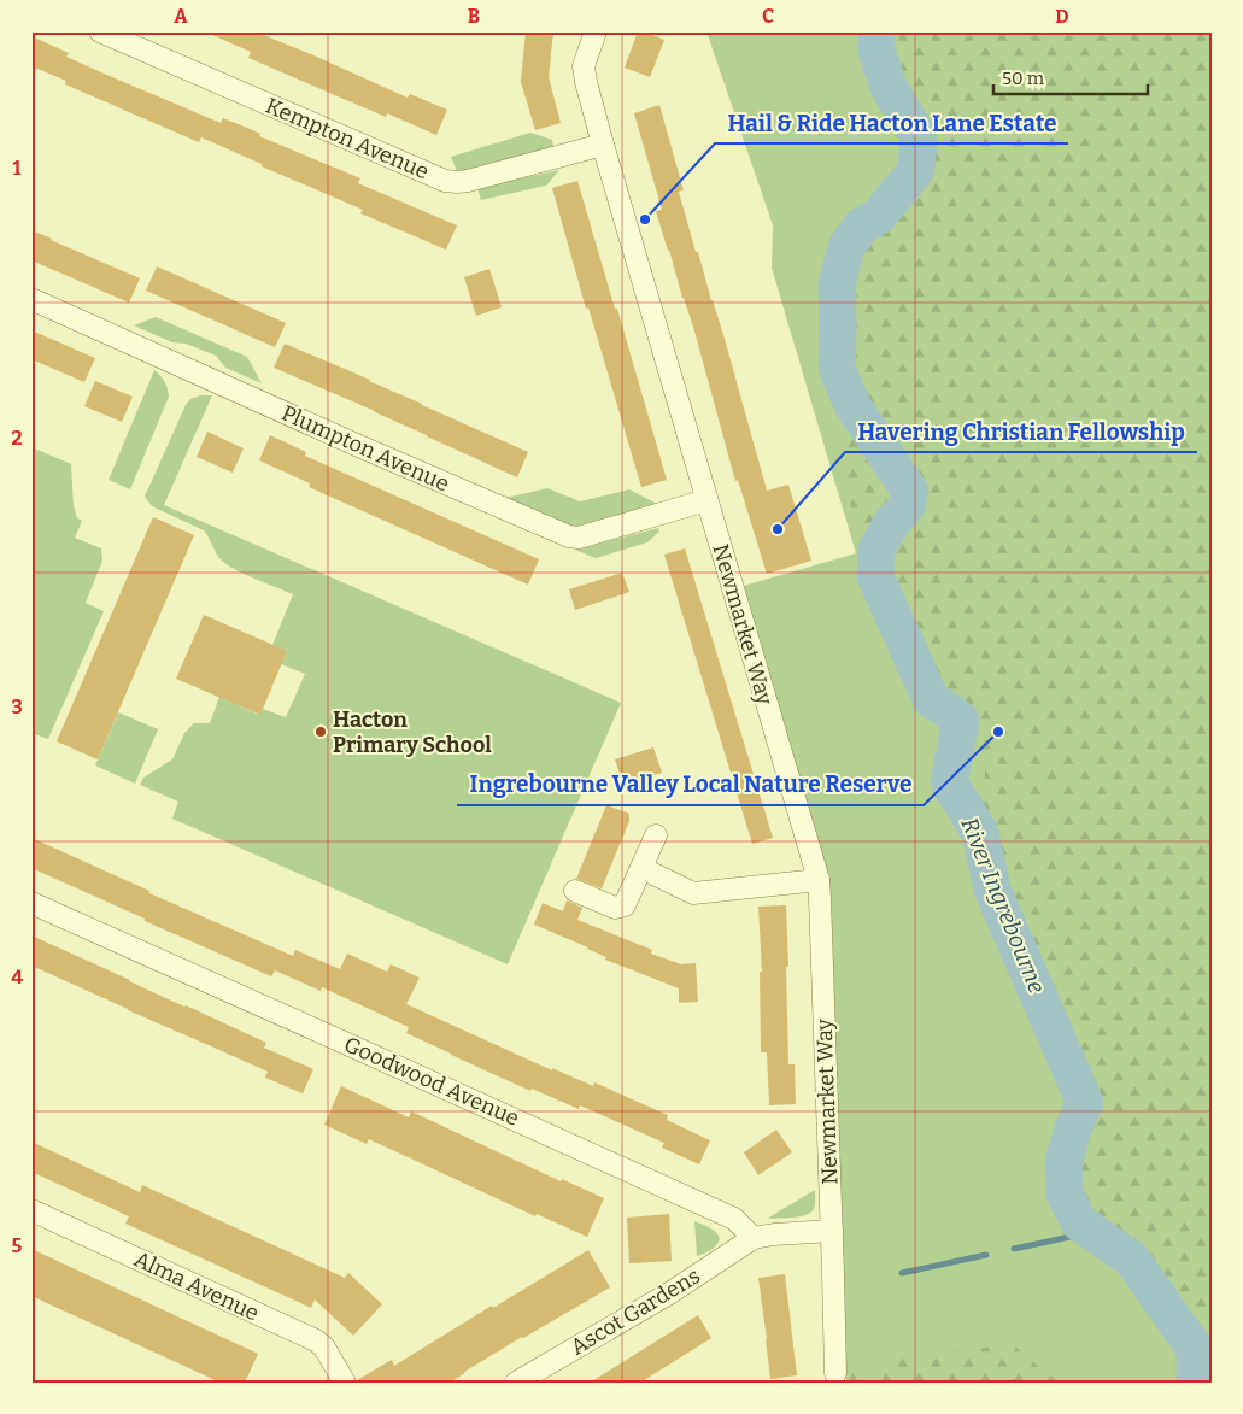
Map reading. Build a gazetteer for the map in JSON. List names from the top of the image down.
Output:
{
  "streets": {
    "street": [
      "Kempton Avenue",
      "Plumpton Avenue",
      "Newmarket Way",
      "Goodwood Avenue",
      "Alma Avenue",
      "Ascot Gardens"
    ]
  },
  "crossings": [
    ["Kempton Avenue", "Newmarket Way"],
    ["Plumpton Avenue", "Newmarket Way"],
    ["Goodwood Avenue", "Ascot Gardens"]
  ],
  "water": ["River Ingrebourne"],
  "places": [
    "Hail & Ride Hacton Lane Estate",
    "Havering Christian Fellowship",
    "Hacton Primary School",
    "Ingrebourne Valley Local Nature Reserve"
  ],
  "scale_bar": "50 m",
  "grid": {
    "columns": [
      "A",
      "B",
      "C",
      "D"
    ],
    "rows": [
      "1",
      "2",
      "3",
      "4",
      "5"
    ]
  }
}
